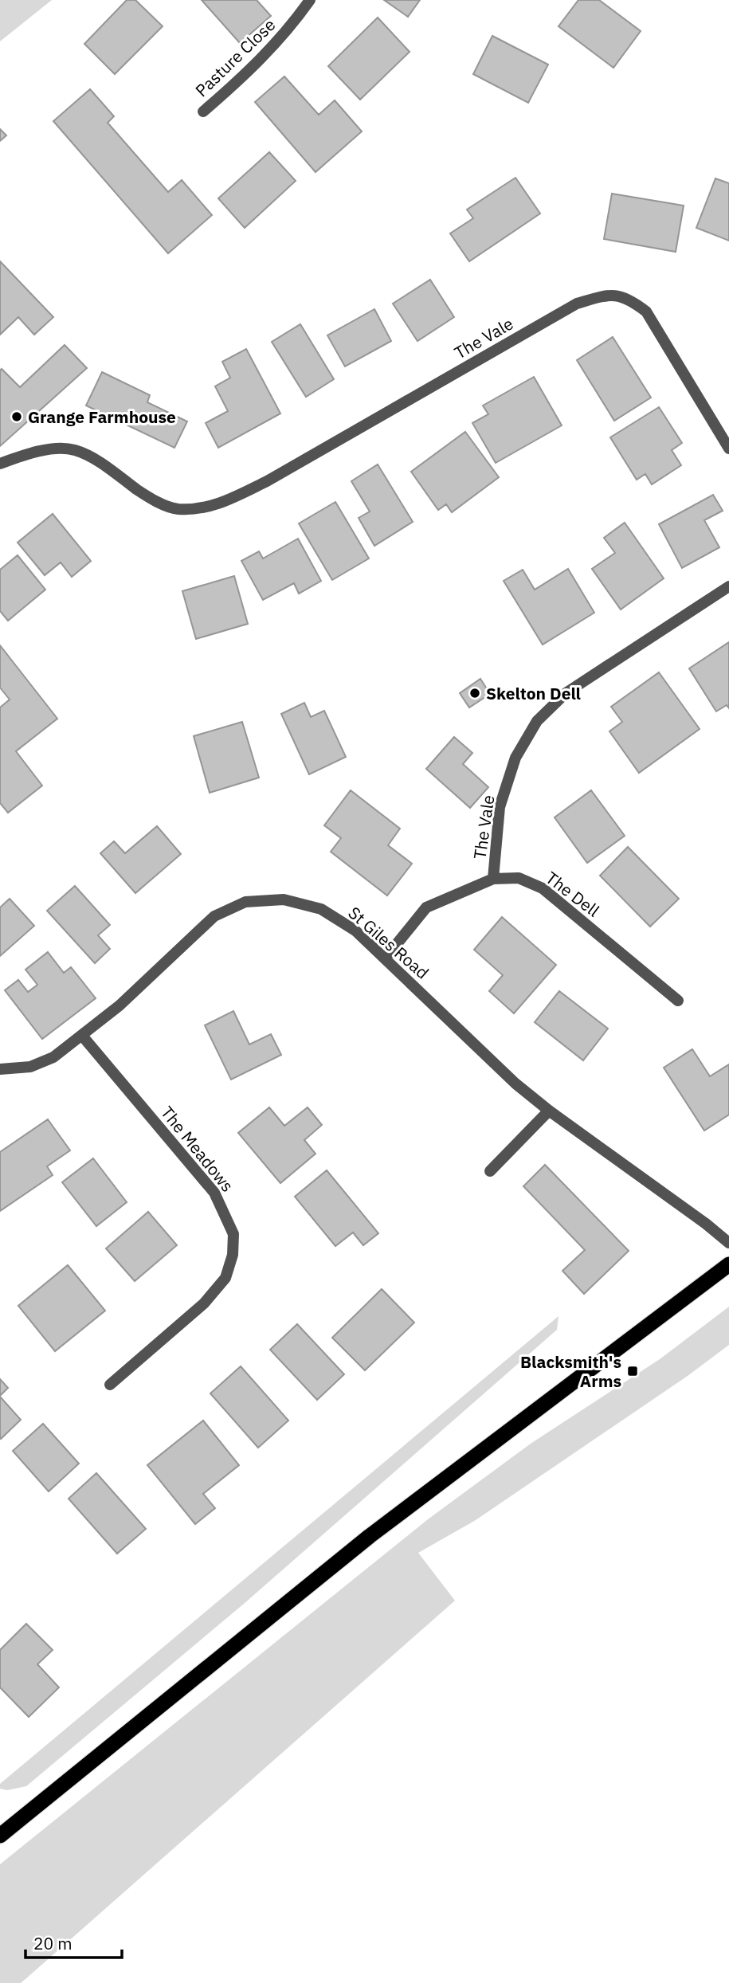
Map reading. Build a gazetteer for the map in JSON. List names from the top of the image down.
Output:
{
  "streets": {
    "street": [
      "Pasture Close",
      "The Vale",
      "The Dell",
      "St Giles Road",
      "The Meadows"
    ]
  },
  "crossings": [
    ["The Vale", "The Dell"],
    ["The Dell", "St Giles Road"],
    ["St Giles Road", "The Meadows"]
  ],
  "places": {
    "other": ["Grange Farmhouse", "Skelton Dell"],
    "transit": ["Blacksmith's Arms"]
  },
  "scale_bar": "20 m"
}
